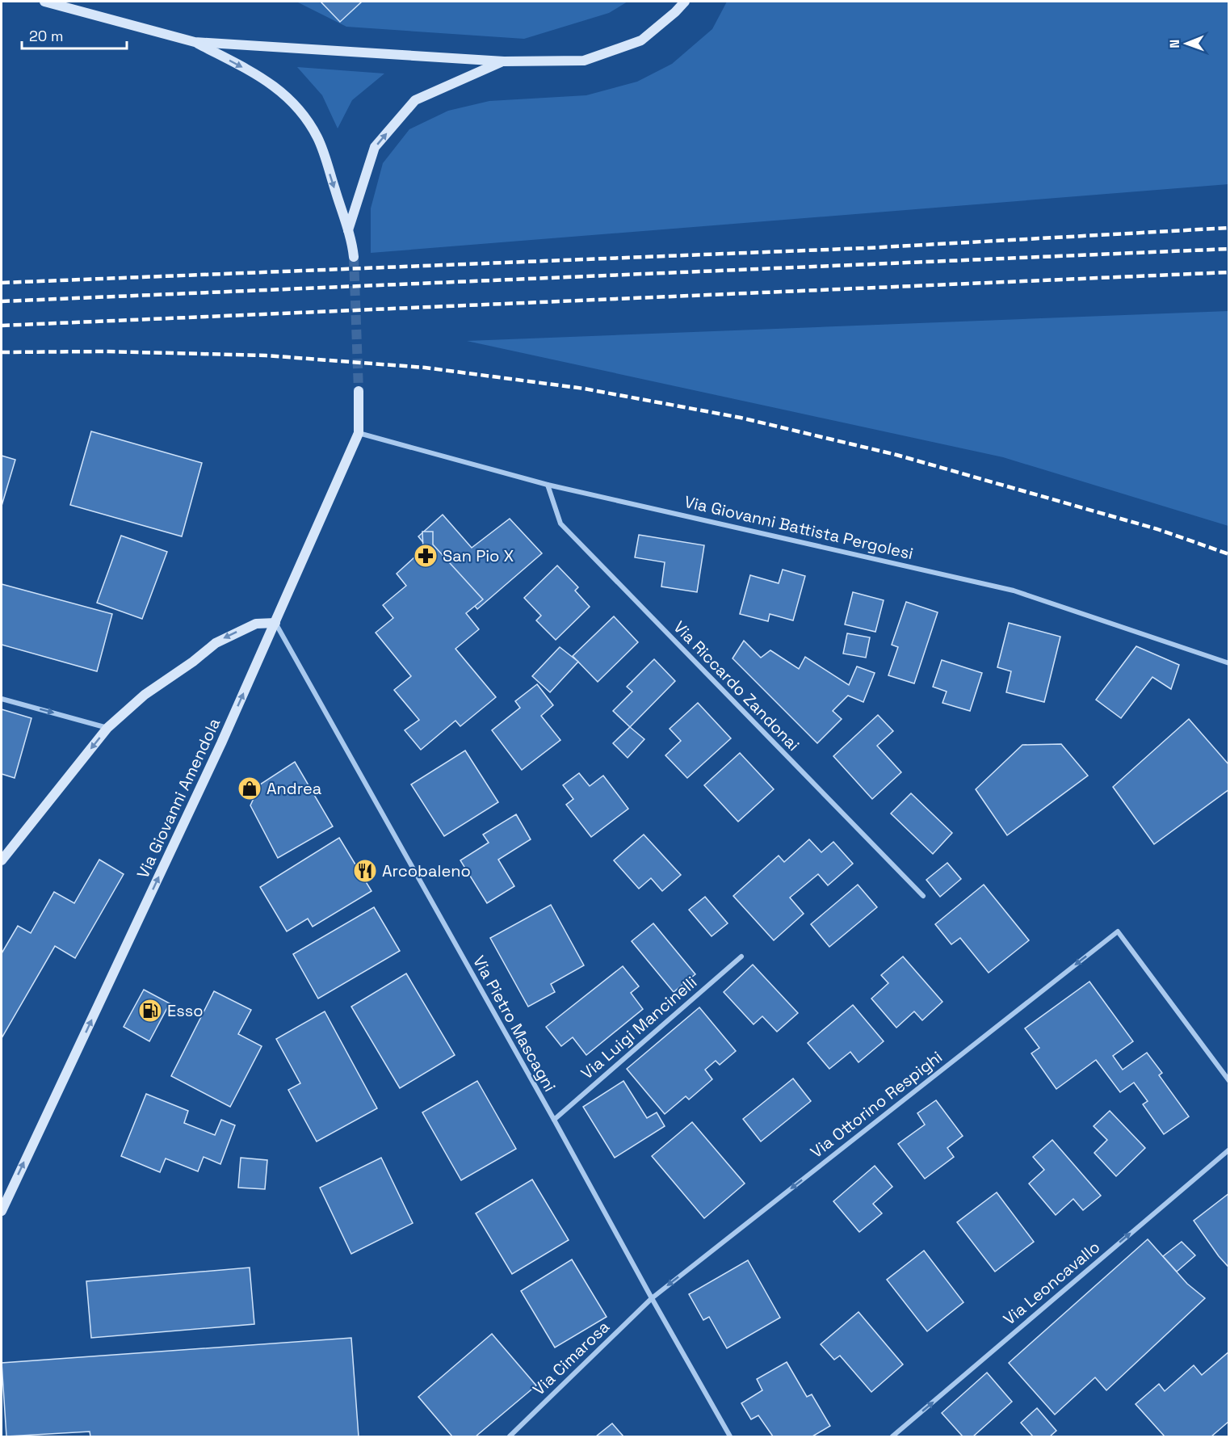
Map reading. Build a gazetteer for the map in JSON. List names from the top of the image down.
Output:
{
  "streets": {
    "main road": ["Via Giovanni Amendola"],
    "street": [
      "Via Giovanni Battista Pergolesi",
      "Via Riccardo Zandonai",
      "Via Pietro Mascagni",
      "Via Luigi Mancinelli",
      "Via Ottorino Respighi",
      "Via Leoncavallo",
      "Via Cimarosa"
    ]
  },
  "crossings": [
    ["Via Giovanni Battista Pergolesi", "Via Riccardo Zandonai"],
    ["Via Giovanni Battista Pergolesi", "Via Giovanni Amendola"],
    ["Via Giovanni Amendola", "Via Pietro Mascagni"],
    ["Via Pietro Mascagni", "Via Luigi Mancinelli"],
    ["Via Pietro Mascagni", "Via Ottorino Respighi"],
    ["Via Pietro Mascagni", "Via Cimarosa"],
    ["Via Ottorino Respighi", "Via Cimarosa"]
  ],
  "one_way": ["Via Giovanni Amendola", "Via Leoncavallo"],
  "places": {
    "pharmacy": ["San Pio X"],
    "shop": ["Andrea"],
    "restaurant": ["Arcobaleno"],
    "fuel station": ["Esso"]
  },
  "scale_bar": "20 m",
  "north": "left"
}
